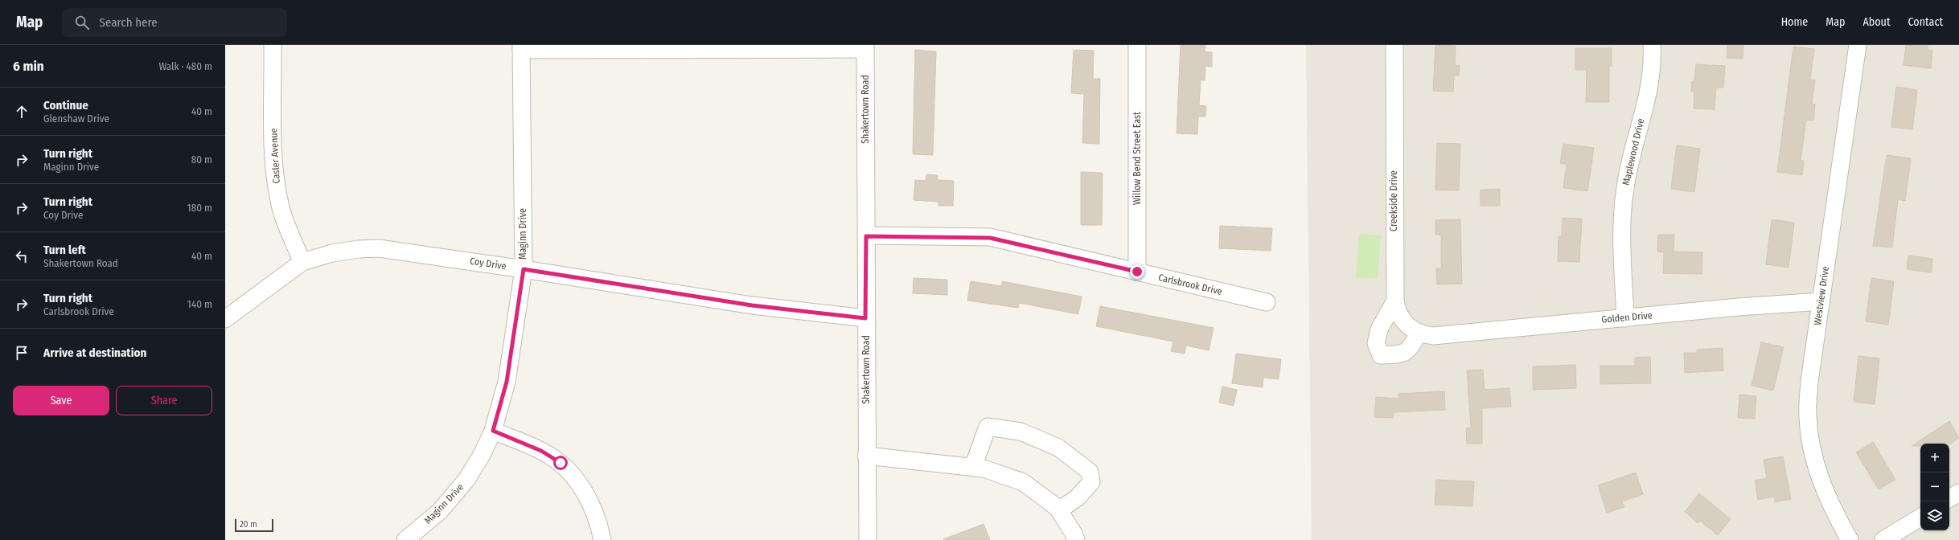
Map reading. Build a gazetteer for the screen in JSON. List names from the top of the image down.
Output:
{
  "streets": {
    "street": [
      "Shakertown Road",
      "Maplewood Drive",
      "Casler Avenue",
      "Willow Bend Street East",
      "Creekside Drive",
      "Maginn Drive",
      "Coy Drive",
      "Carlsbrook Drive",
      "Westview Drive",
      "Golden Drive"
    ]
  },
  "crossings": [
    ["Shakertown Road", "Coy Drive"],
    ["Shakertown Road", "Carlsbrook Drive"],
    ["Maplewood Drive", "Golden Drive"],
    ["Casler Avenue", "Coy Drive"],
    ["Willow Bend Street East", "Carlsbrook Drive"],
    ["Creekside Drive", "Golden Drive"],
    ["Maginn Drive", "Coy Drive"],
    ["Westview Drive", "Golden Drive"]
  ],
  "scale_bar": "20 m",
  "page": {
    "header": "Map",
    "search": "Search here",
    "nav": [
      "Home",
      "Map",
      "About",
      "Contact"
    ],
    "heading": ["6 min", "Walk · 480 m"],
    "list": [
      ["Continue", "Glenshaw Drive", "40 m"],
      ["Turn right", "Maginn Drive", "80 m"],
      ["Turn right", "Coy Drive", "180 m"],
      ["Turn left", "Shakertown Road", "40 m"],
      ["Turn right", "Carlsbrook Drive", "140 m"],
      "Arrive at destination"
    ],
    "buttons": ["Save", "Share"],
    "map_buttons": ["+", "−"],
    "scale": "20 m"
  }
}
